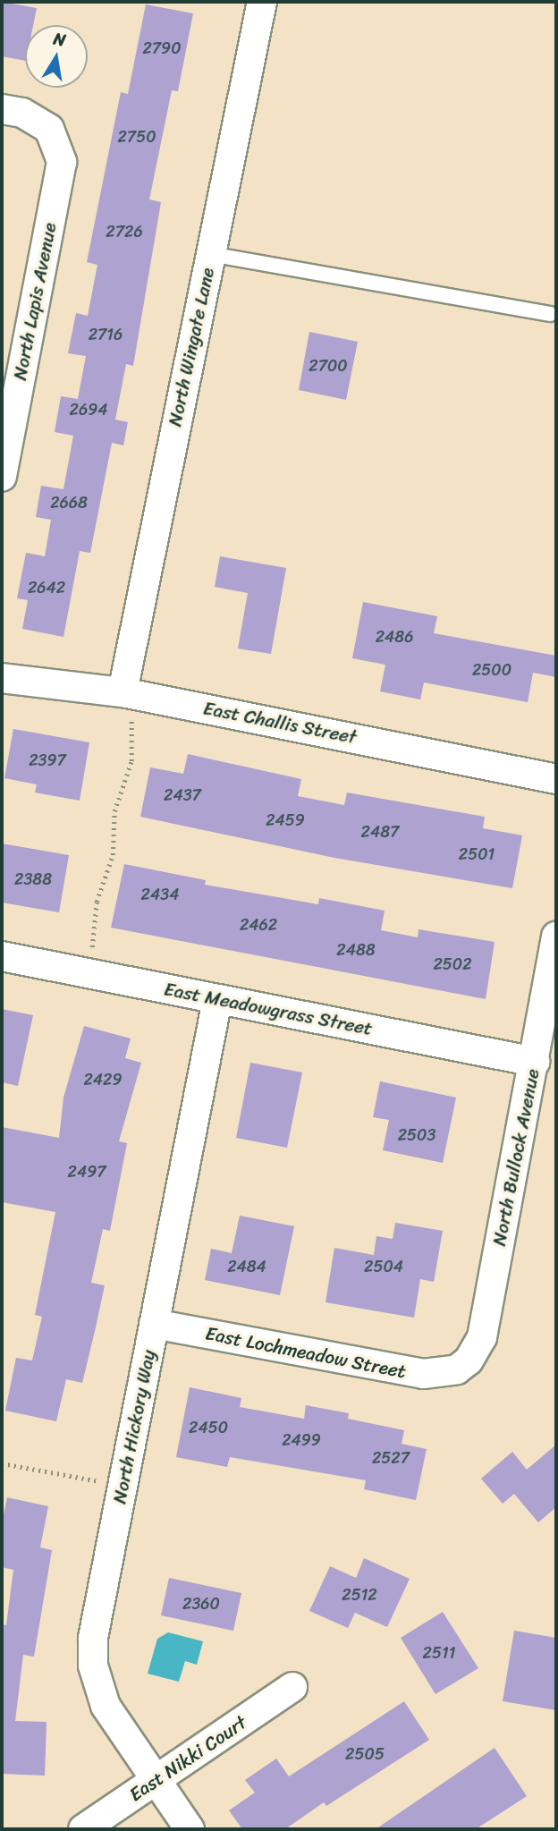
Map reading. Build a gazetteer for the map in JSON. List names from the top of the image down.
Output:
{
  "streets": {
    "street": [
      "North Lapis Avenue",
      "North Wingate Lane",
      "East Challis Street",
      "East Meadowgrass Street",
      "North Bullock Avenue",
      "East Lochmeadow Street",
      "North Hickory Way",
      "East Nikki Court"
    ]
  },
  "crossings": [
    ["North Wingate Lane", "East Challis Street"],
    ["East Meadowgrass Street", "North Bullock Avenue"],
    ["East Meadowgrass Street", "North Hickory Way"],
    ["North Bullock Avenue", "East Lochmeadow Street"],
    ["East Lochmeadow Street", "North Hickory Way"],
    ["North Hickory Way", "East Nikki Court"]
  ],
  "house_numbers": [
    "2790",
    "2750",
    "2726",
    "2716",
    "2700",
    "2694",
    "2668",
    "2642",
    "2486",
    "2500",
    "2397",
    "2437",
    "2459",
    "2487",
    "2501",
    "2388",
    "2434",
    "2462",
    "2488",
    "2502",
    "2429",
    "2503",
    "2497",
    "2484",
    "2504",
    "2450",
    "2499",
    "2527",
    "2512",
    "2360",
    "2511",
    "2505"
  ],
  "north": "top"
}
